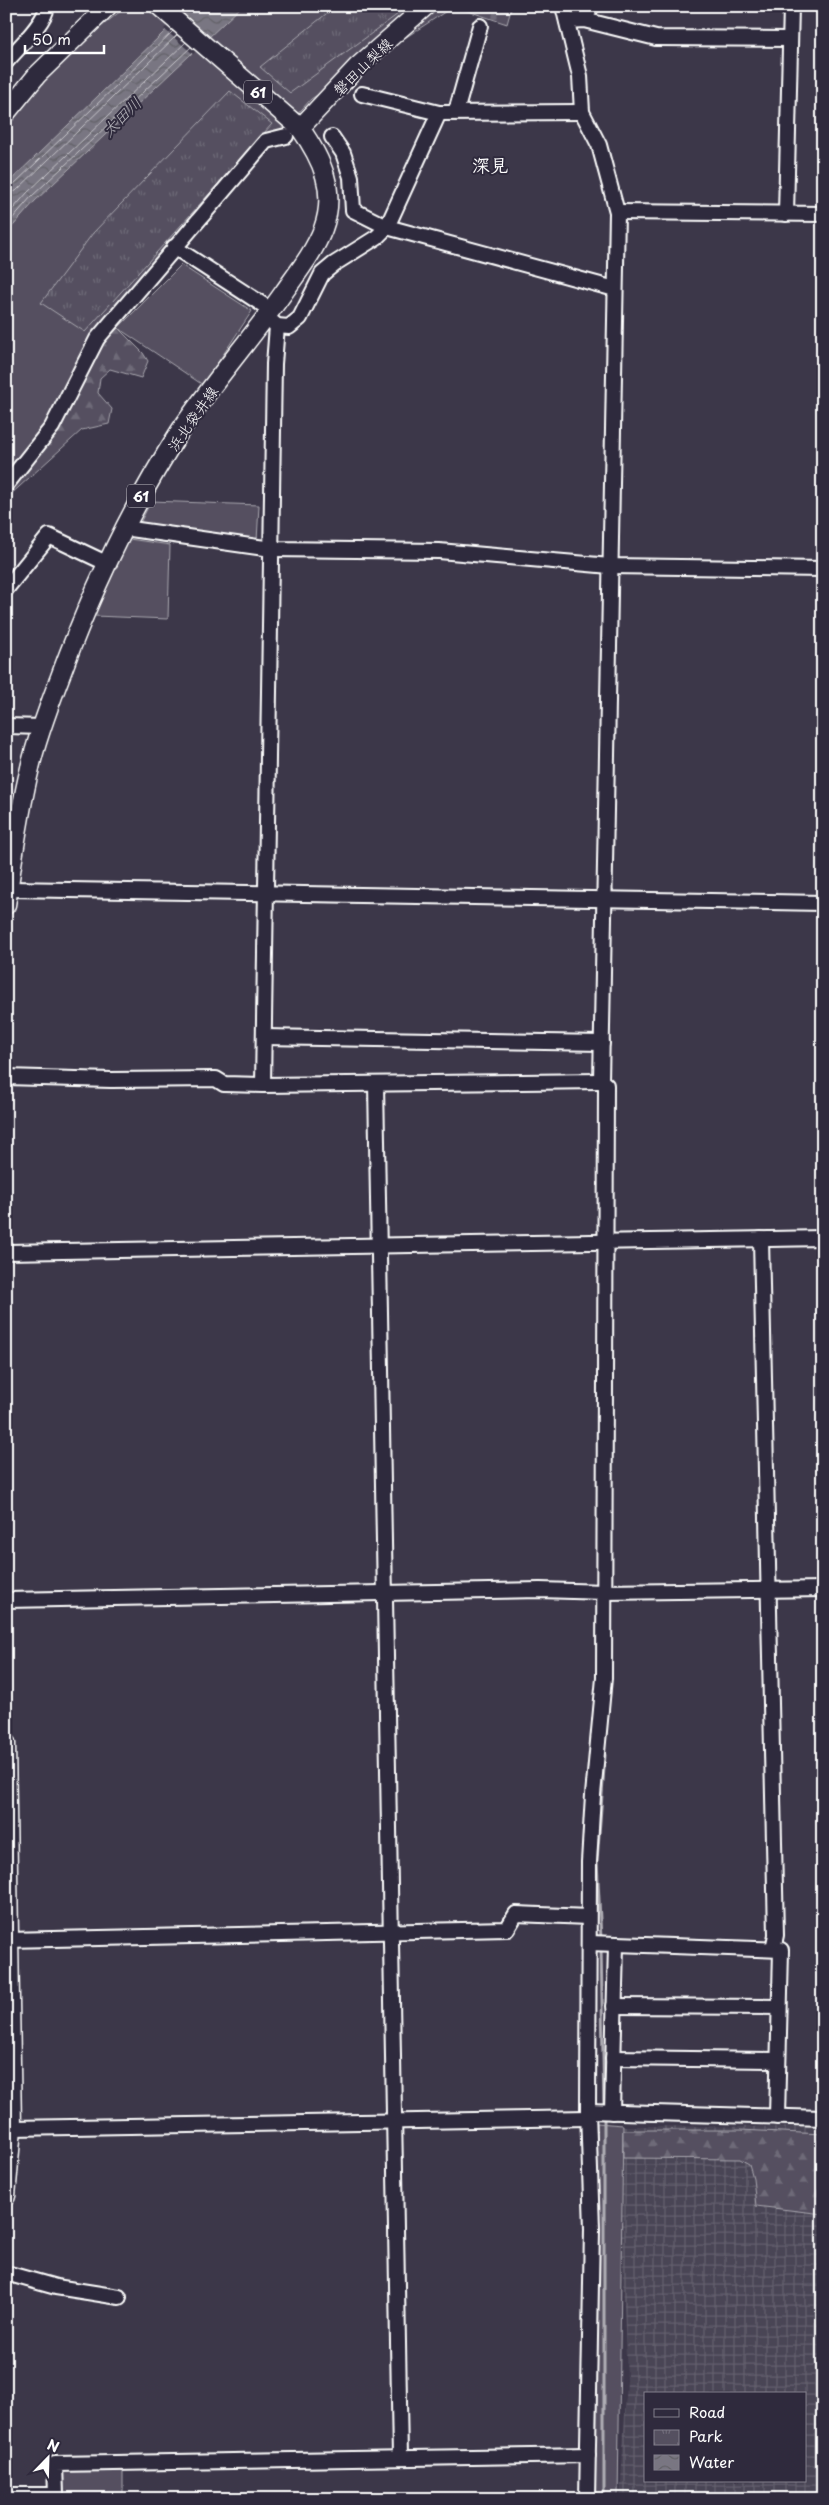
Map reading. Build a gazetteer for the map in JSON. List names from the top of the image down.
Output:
{
  "streets": {
    "main road": ["磐田山梨線", "61", "浜北袋井線"]
  },
  "crossings": [
    ["磐田山梨線", "浜北袋井線"]
  ],
  "districts": ["深見"],
  "water": ["太田川"],
  "legend": ["Road", "Park", "Water"],
  "scale_bar": "50 m",
  "north": "top right"
}
